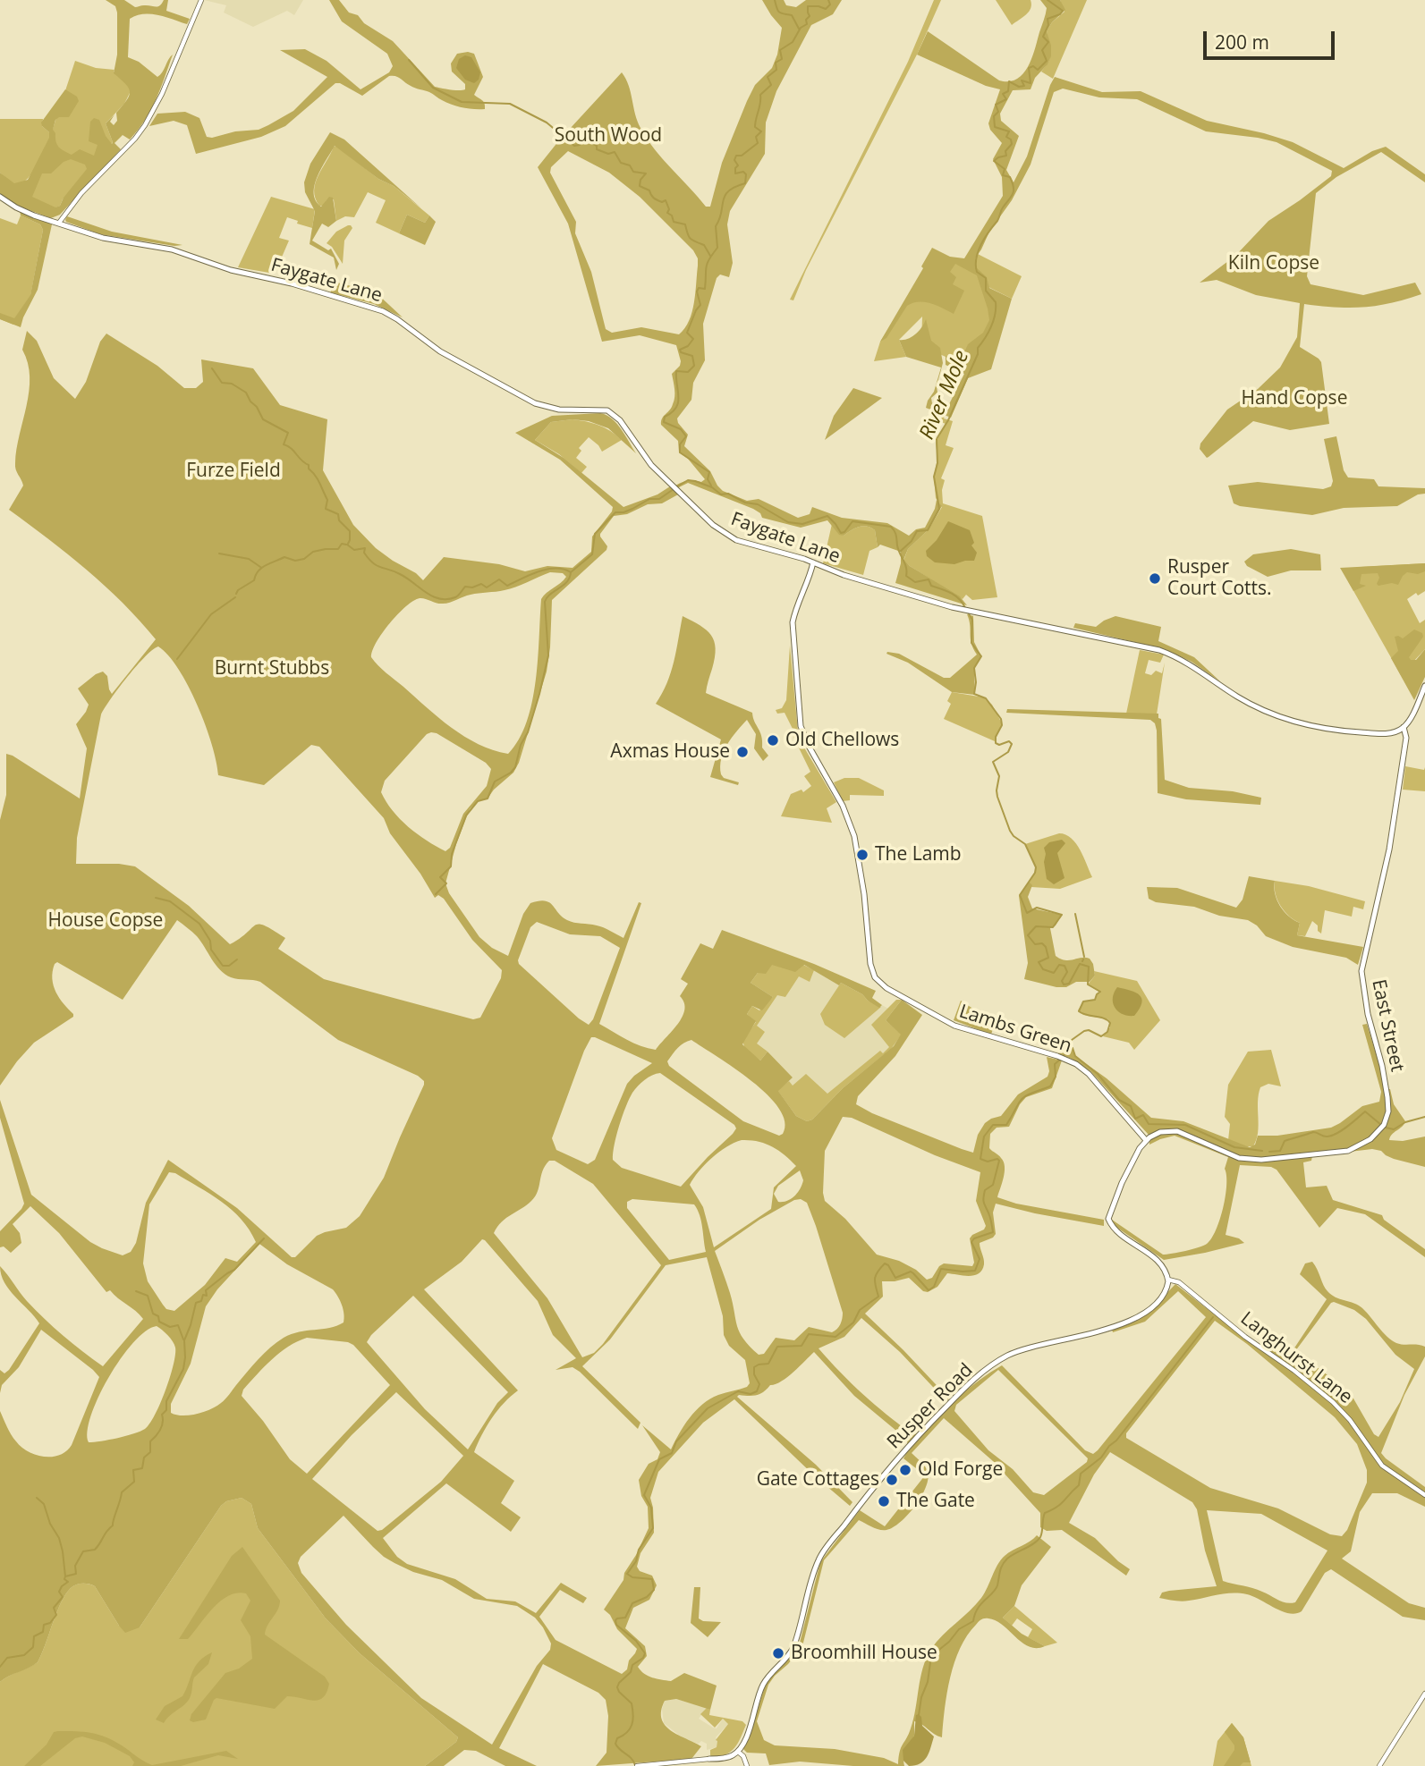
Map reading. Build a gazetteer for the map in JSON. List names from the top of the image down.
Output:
{
  "streets": {
    "street": [
      "Faygate Lane",
      "East Street",
      "Lambs Green",
      "Langhurst Lane",
      "Rusper Road"
    ]
  },
  "crossings": [
    ["Faygate Lane", "East Street"],
    ["Faygate Lane", "Lambs Green"],
    ["East Street", "Lambs Green"],
    ["Langhurst Lane", "Rusper Road"]
  ],
  "water": ["River Mole"],
  "parks": [
    "South Wood",
    "Kiln Copse",
    "Hand Copse",
    "Furze Field",
    "Burnt Stubbs",
    "House Copse"
  ],
  "places": [
    "Rusper Court Cotts.",
    "Old Chellows",
    "Axmas House",
    "The Lamb",
    "Old Forge",
    "Gate Cottages",
    "The Gate",
    "Broomhill House"
  ],
  "scale_bar": "200 m"
}
